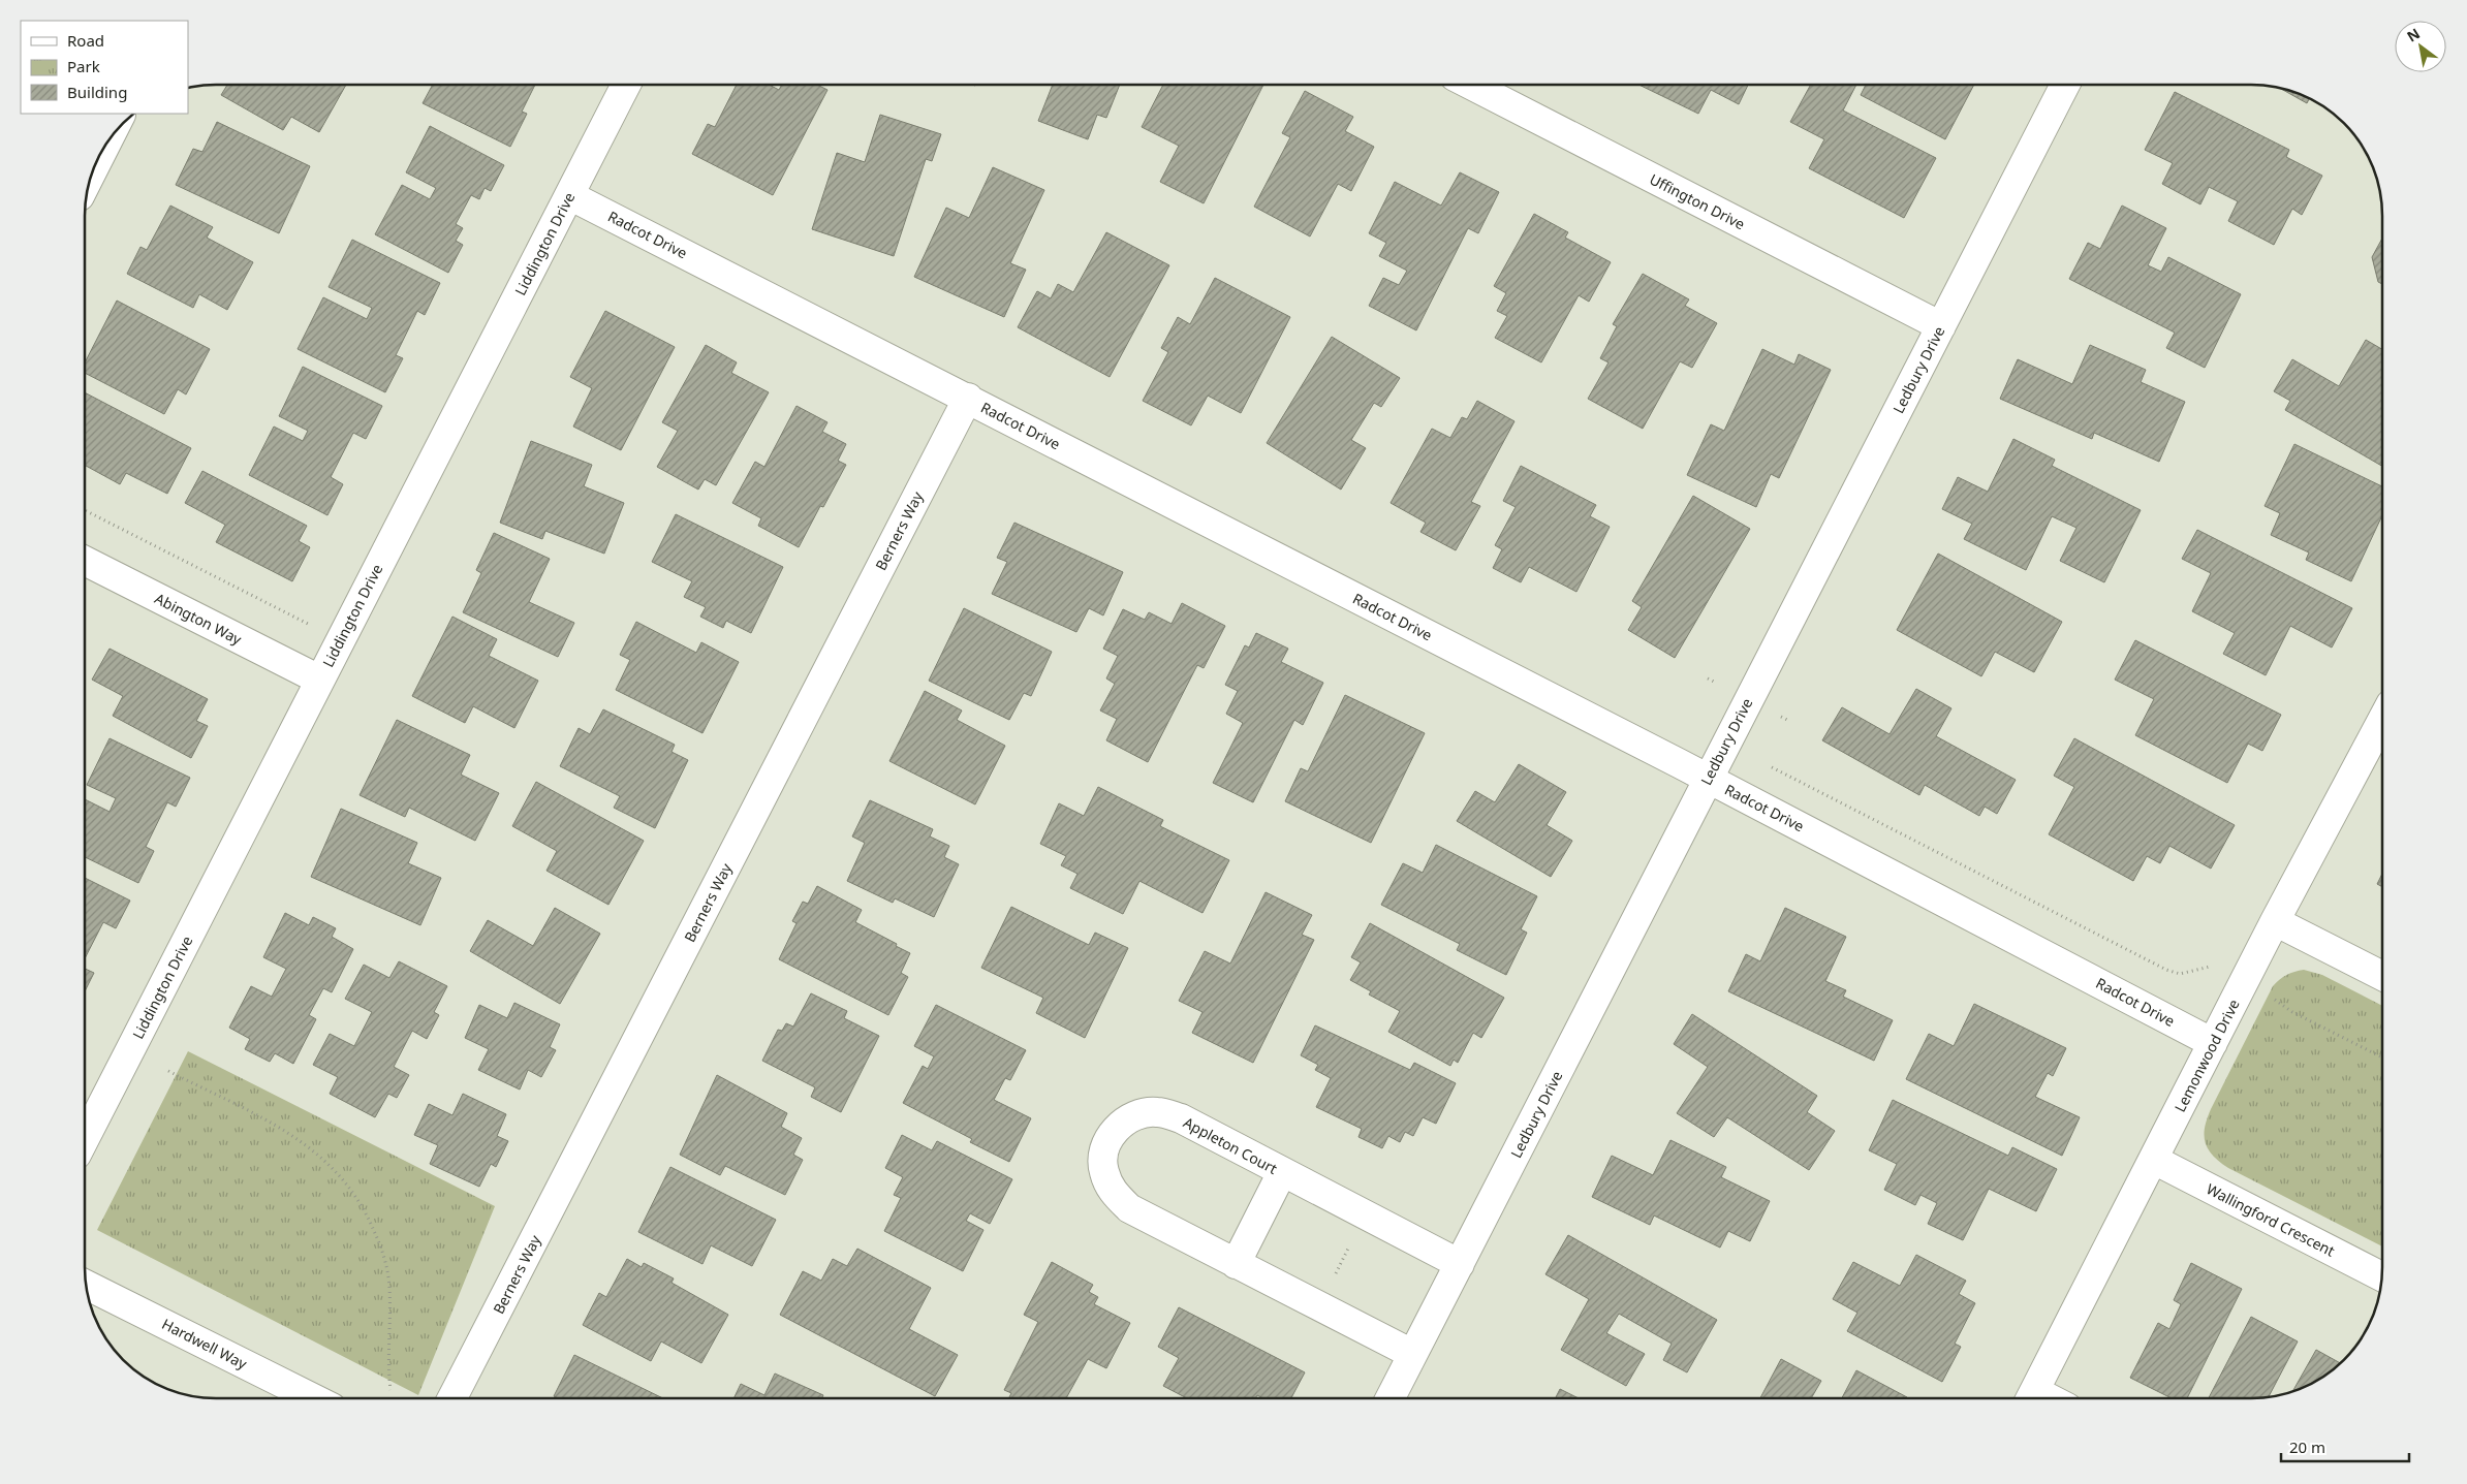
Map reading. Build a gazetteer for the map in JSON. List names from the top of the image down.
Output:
{
  "streets": {
    "street": [
      "Uffington Drive",
      "Radcot Drive",
      "Liddington Drive",
      "Ledbury Drive",
      "Berners Way",
      "Abington Way",
      "Lemonwood Drive",
      "Appleton Court",
      "Wallingford Crescent",
      "Hardwell Way"
    ]
  },
  "crossings": [
    ["Uffington Drive", "Ledbury Drive"],
    ["Radcot Drive", "Liddington Drive"],
    ["Radcot Drive", "Ledbury Drive"],
    ["Radcot Drive", "Berners Way"],
    ["Radcot Drive", "Lemonwood Drive"],
    ["Liddington Drive", "Abington Way"],
    ["Ledbury Drive", "Appleton Court"],
    ["Lemonwood Drive", "Wallingford Crescent"]
  ],
  "legend": ["Road", "Park", "Building"],
  "scale_bar": "20 m",
  "north": "top left"
}
